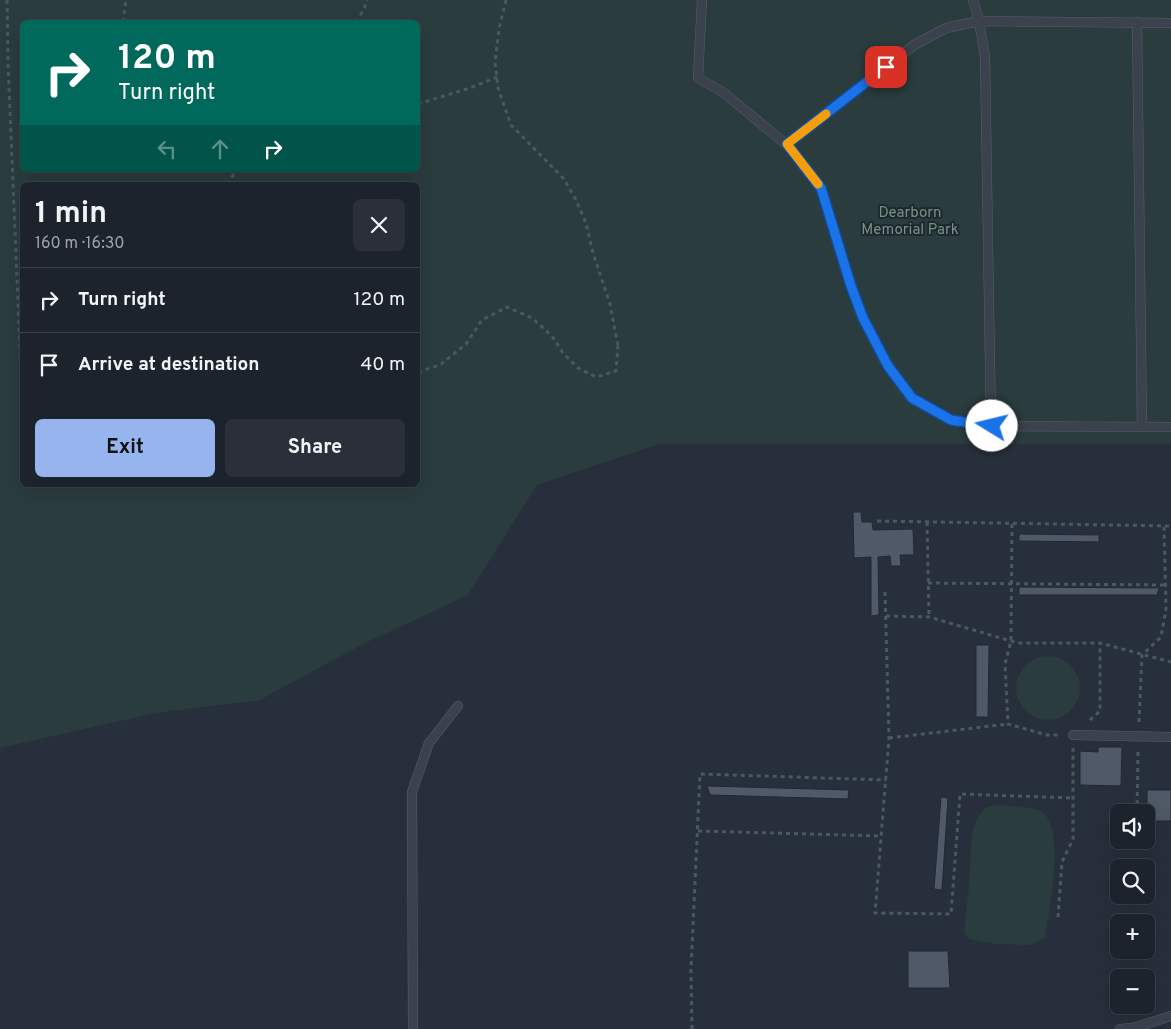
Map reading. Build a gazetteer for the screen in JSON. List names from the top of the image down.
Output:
{
  "parks": ["Dearborn Memorial Park"],
  "page": {
    "turn": ["120 m", "Turn right"],
    "heading": ["1 min", "160 m · 16:30"],
    "list": [
      {
        "name": "Turn right",
        "value": "120 m"
      },
      {
        "name": "Arrive at destination",
        "value": "40 m"
      }
    ],
    "buttons": ["Exit", "Share"],
    "map_buttons": ["+", "−"]
  }
}
